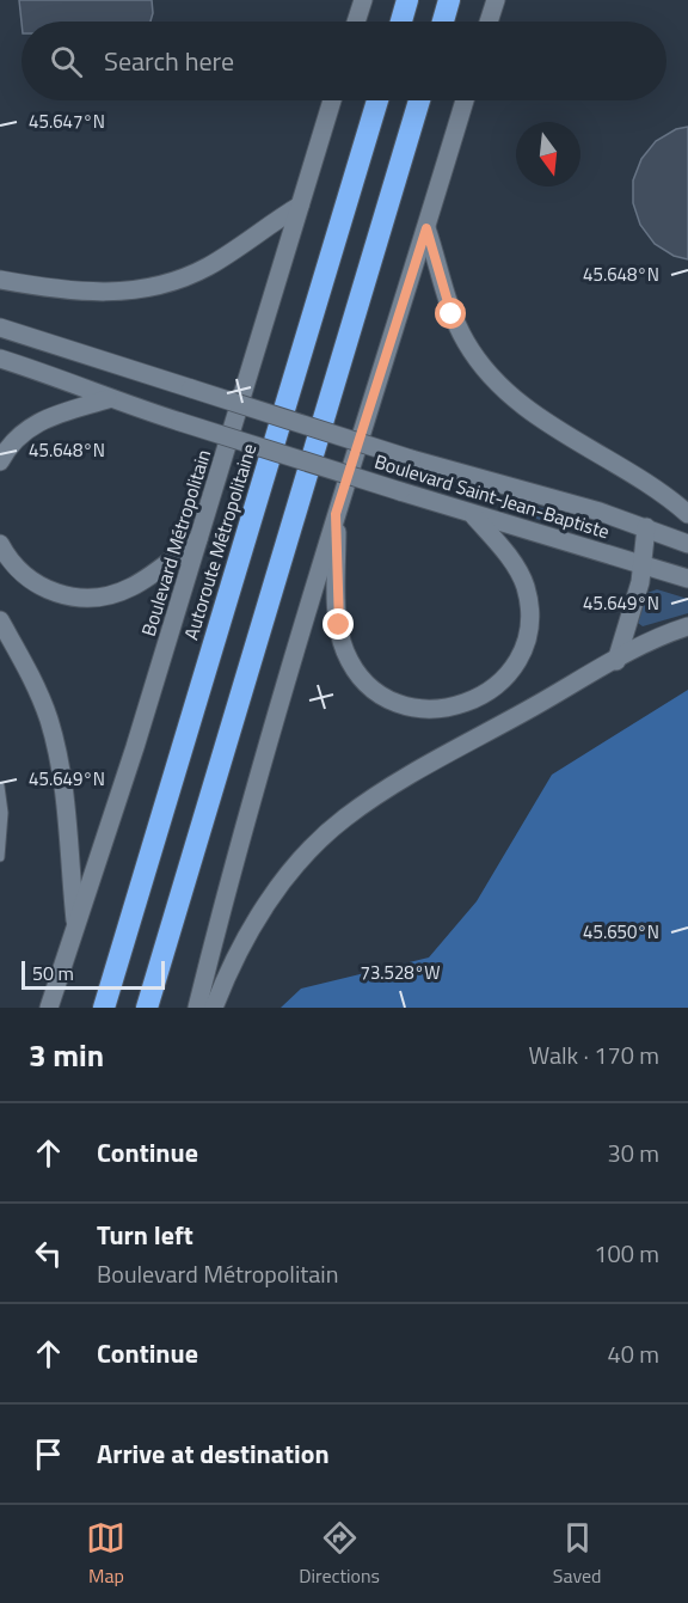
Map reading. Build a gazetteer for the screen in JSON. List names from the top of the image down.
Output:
{
  "streets": {
    "highway": ["Autoroute Métropolitaine"],
    "main road": ["Boulevard Saint-Jean-Baptiste", "Boulevard Métropolitain"]
  },
  "scale_bar": "50 m",
  "north": "bottom",
  "page": {
    "search": "Search here",
    "scale": "50 m",
    "heading": ["3 min", "Walk · 170 m"],
    "list": [
      ["Continue", "30 m"],
      ["Turn left", "Boulevard Métropolitain", "100 m"],
      ["Continue", "40 m"],
      "Arrive at destination"
    ],
    "nav": ["Map", "Directions", "Saved"]
  },
  "coordinates": [
    "45.647°N",
    "45.648°N",
    "45.649°N",
    "45.650°N",
    "73.528°W"
  ]
}
